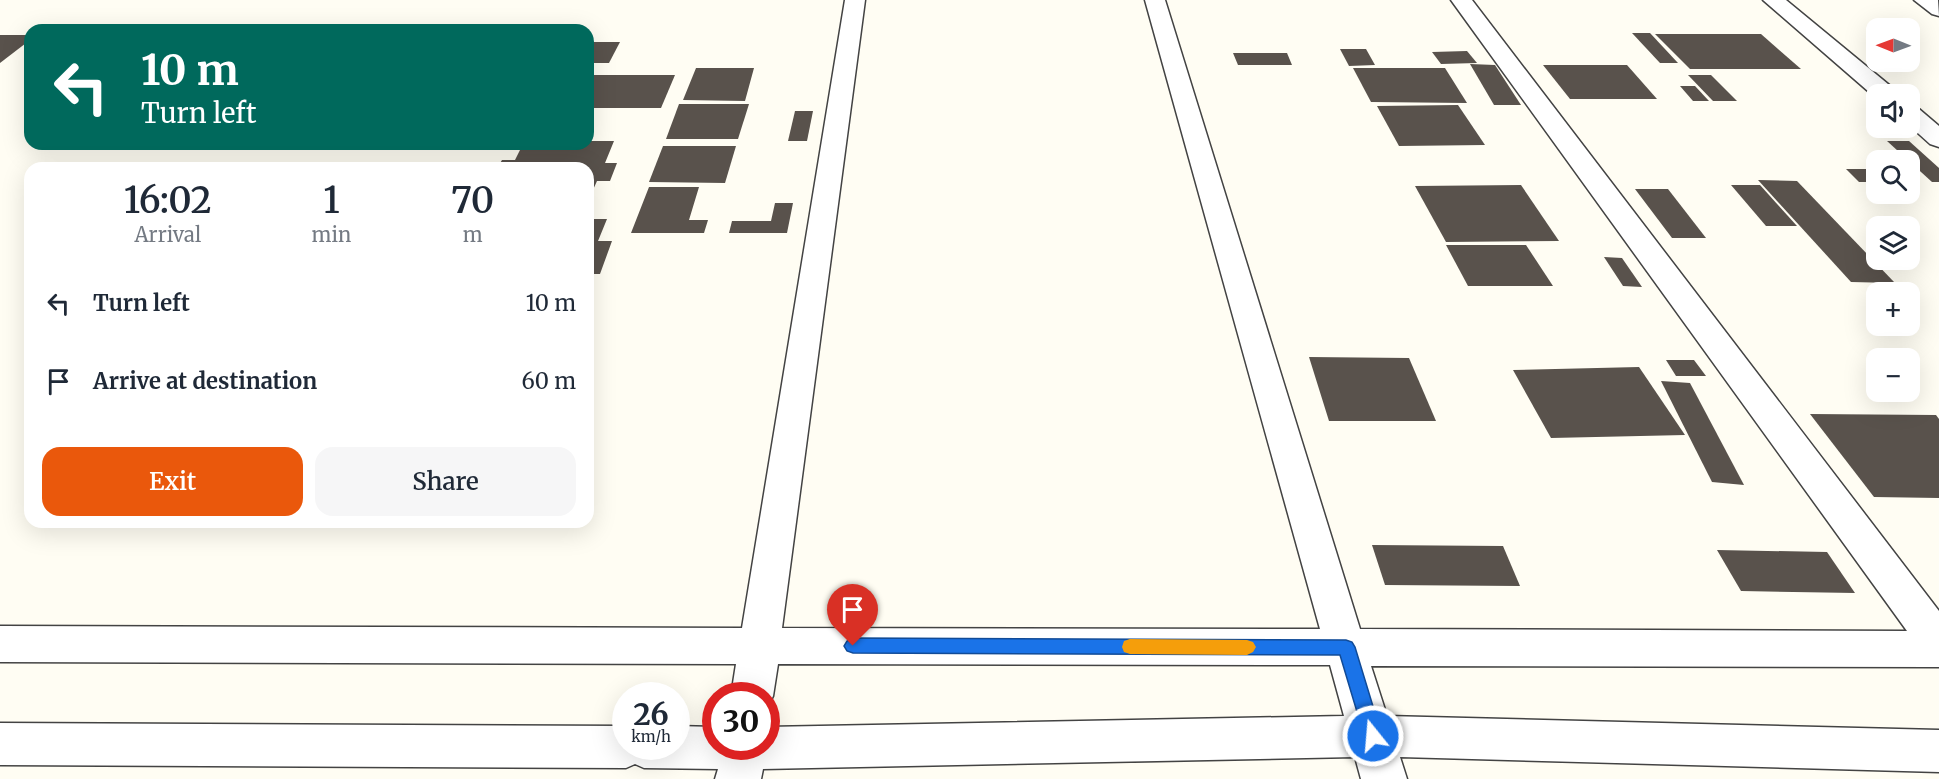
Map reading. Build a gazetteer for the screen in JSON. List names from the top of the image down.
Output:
{
  "north": "left",
  "page": {
    "map_buttons": ["+", "−"],
    "turn": ["10 m", "Turn left"],
    "eta": [
      "16:02",
      "Arrival",
      "1",
      "min",
      "70",
      "m"
    ],
    "list": [
      {
        "name": "Turn left",
        "value": "10 m"
      },
      {
        "name": "Arrive at destination",
        "value": "60 m"
      }
    ],
    "buttons": ["Exit", "Share"],
    "speed": "26 km/h",
    "limit": "30"
  }
}
